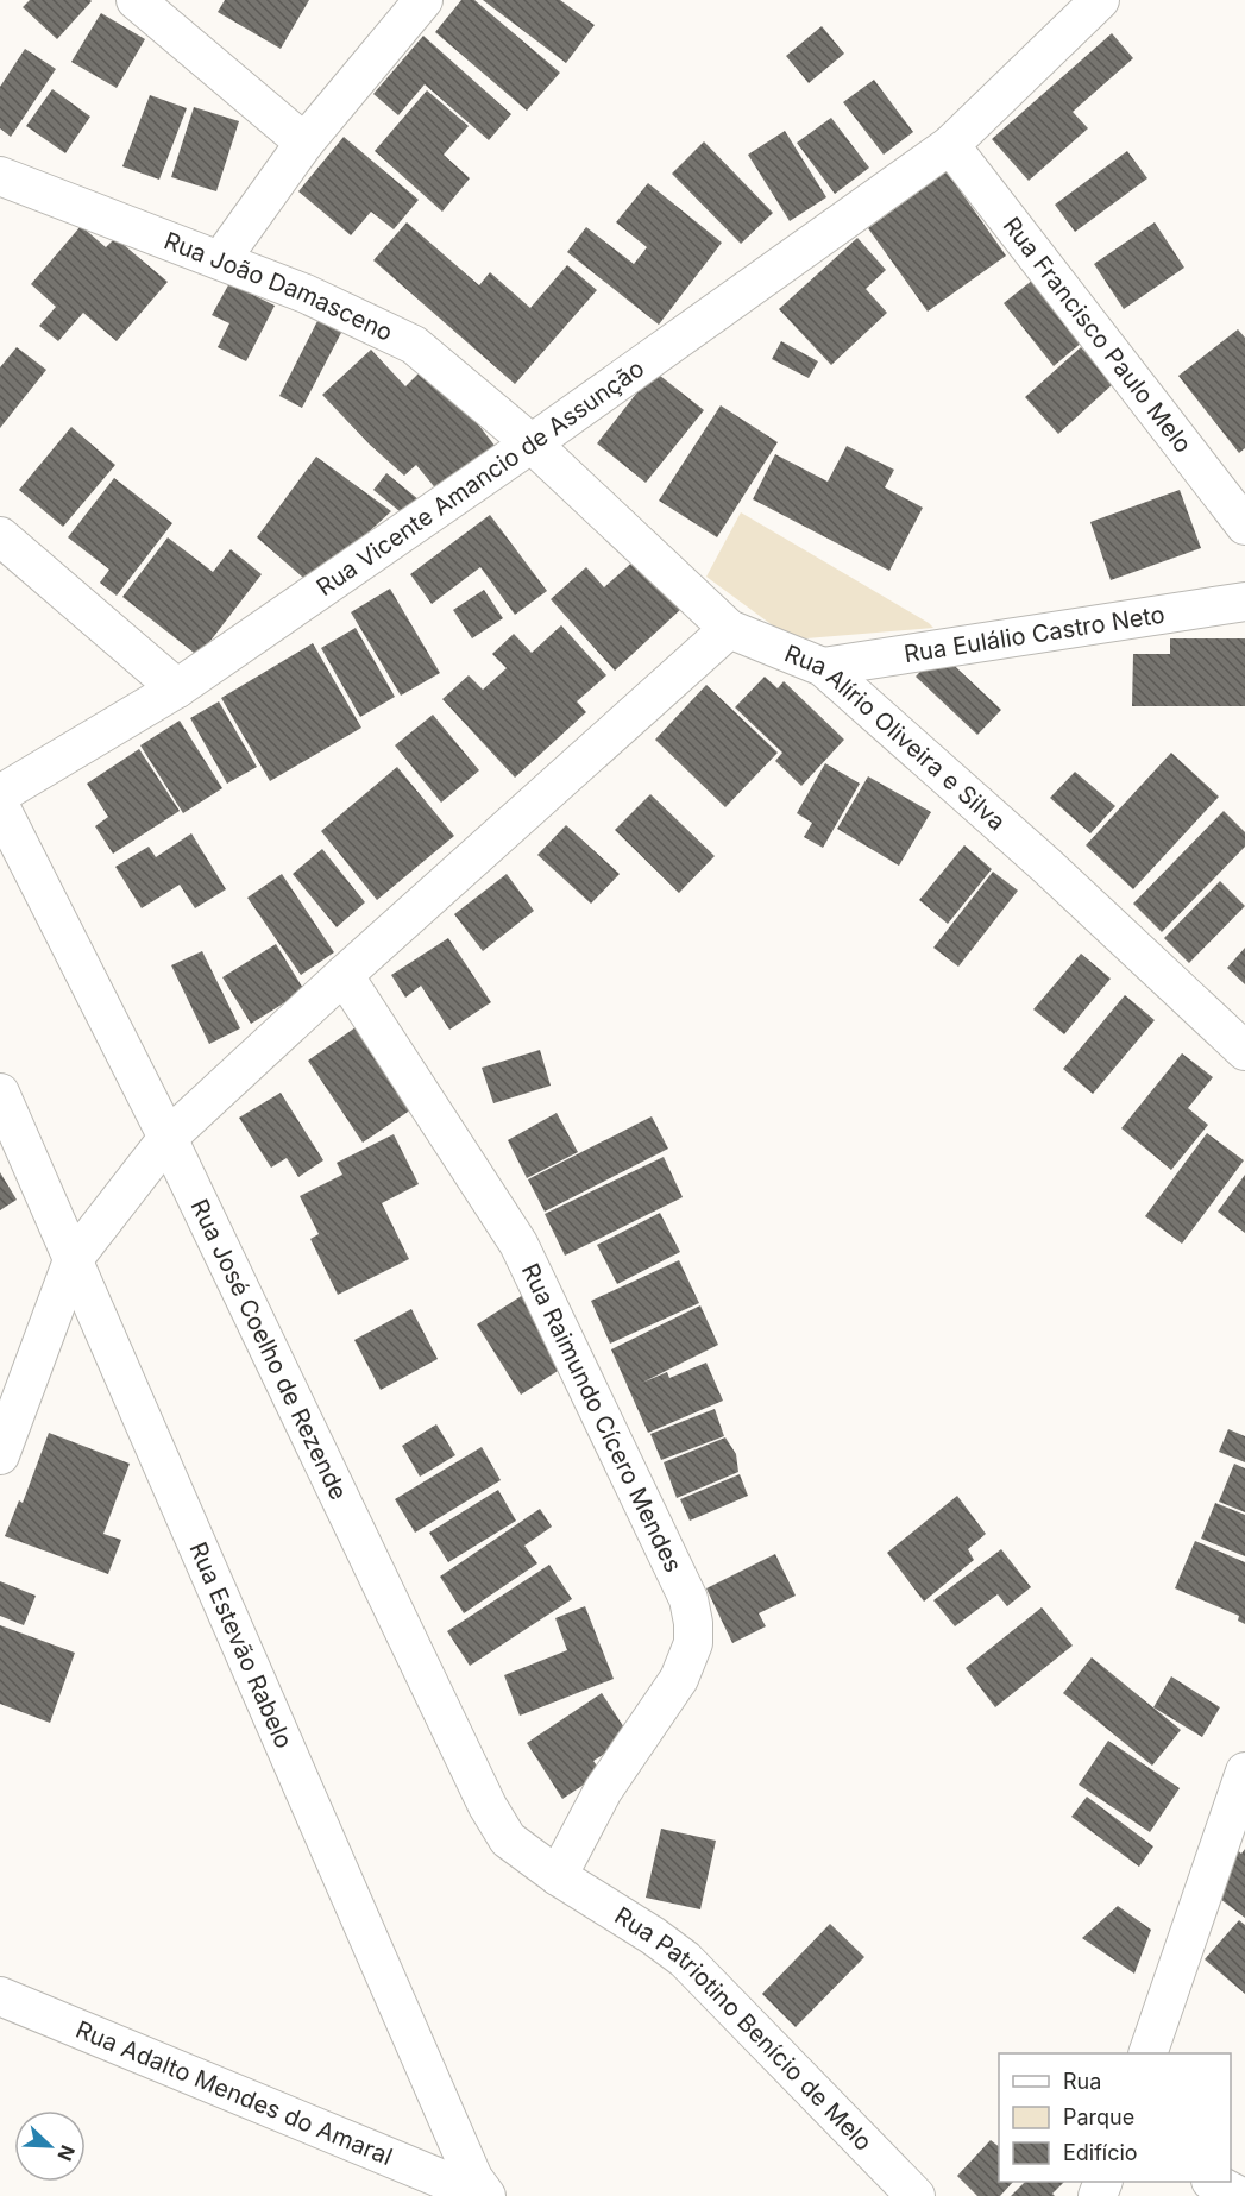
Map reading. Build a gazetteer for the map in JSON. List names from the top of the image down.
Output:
{
  "streets": {
    "street": [
      "Rua João Damasceno",
      "Rua Francisco Paulo Melo",
      "Rua Vicente Amancio de Assunção",
      "Rua Eulálio Castro Neto",
      "Rua Alírio Oliveira e Silva",
      "Rua José Coelho de Rezende",
      "Rua Raimundo Cícero Mendes",
      "Rua Estevão Rabelo",
      "Rua Patriotino Benício de Melo",
      "Rua Adalto Mendes do Amaral"
    ]
  },
  "crossings": [
    ["Rua João Damasceno", "Rua Vicente Amancio de Assunção"],
    ["Rua João Damasceno", "Rua Alírio Oliveira e Silva"],
    ["Rua Francisco Paulo Melo", "Rua Vicente Amancio de Assunção"],
    ["Rua Vicente Amancio de Assunção", "Rua Alírio Oliveira e Silva"],
    ["Rua Eulálio Castro Neto", "Rua Alírio Oliveira e Silva"],
    ["Rua José Coelho de Rezende", "Rua Raimundo Cícero Mendes"],
    ["Rua José Coelho de Rezende", "Rua Patriotino Benício de Melo"],
    ["Rua Raimundo Cícero Mendes", "Rua Patriotino Benício de Melo"],
    ["Rua Estevão Rabelo", "Rua Adalto Mendes do Amaral"]
  ],
  "legend": ["Rua", "Parque", "Edifício"],
  "north": "bottom right"
}
